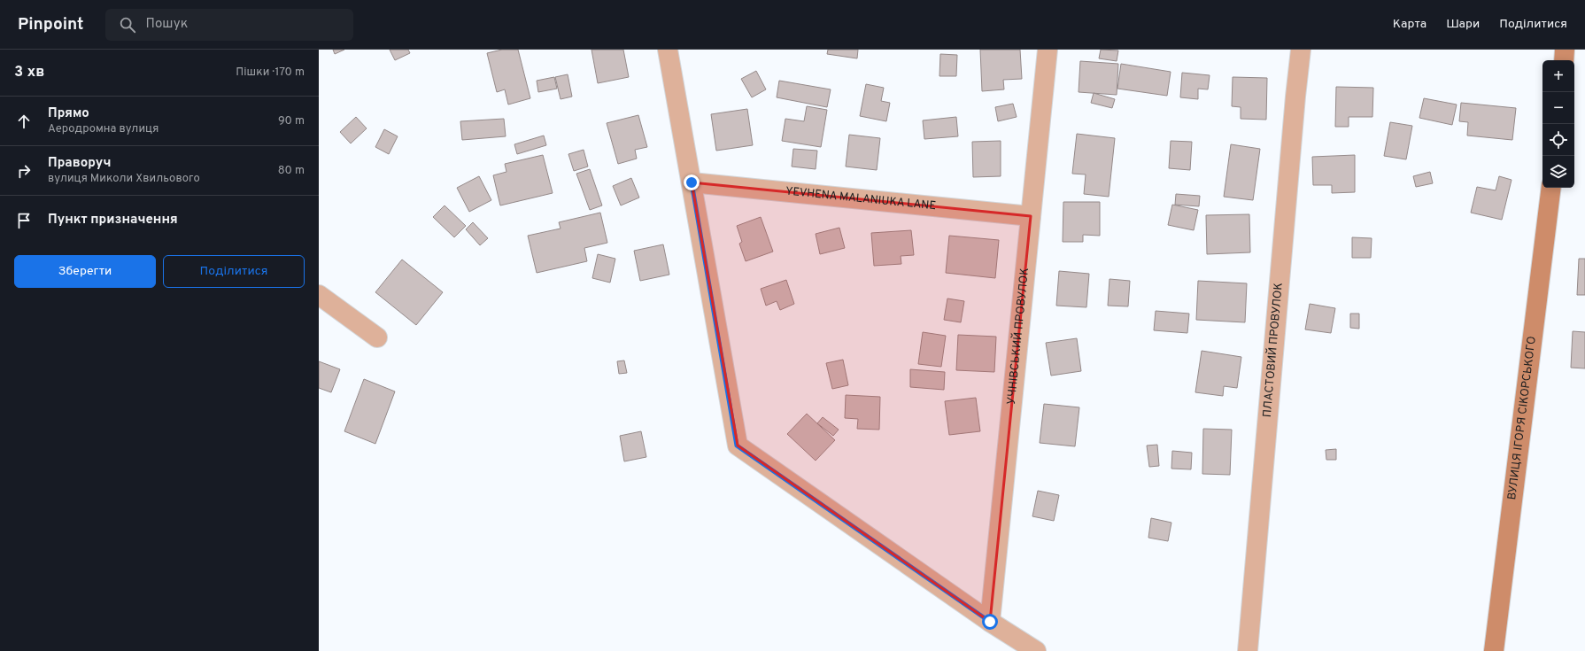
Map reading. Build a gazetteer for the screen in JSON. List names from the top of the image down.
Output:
{
  "streets": {
    "main road": ["ВУЛИЦЯ ІГОРЯ СІКОРСЬКОГО"],
    "street": ["YEVHENA MALANIUKA LANE", "УЧНІВСЬКИЙ ПРОВУЛОК", "ПЛАСТОВИЙ ПРОВУЛОК"]
  },
  "crossings": [
    ["YEVHENA MALANIUKA LANE", "УЧНІВСЬКИЙ ПРОВУЛОК"]
  ],
  "page": {
    "header": "Pinpoint",
    "search": "Пошук",
    "nav": ["Карта", "Шари", "Поділитися"],
    "heading": ["3 хв", "Пішки · 170 m"],
    "map_buttons": ["+", "−"],
    "list": [
      ["Прямо", "Аеродромна вулиця", "90 m"],
      ["Праворуч", "вулиця Миколи Хвильового", "80 m"],
      "Пункт призначення"
    ],
    "buttons": ["Зберегти", "Поділитися"]
  }
}
